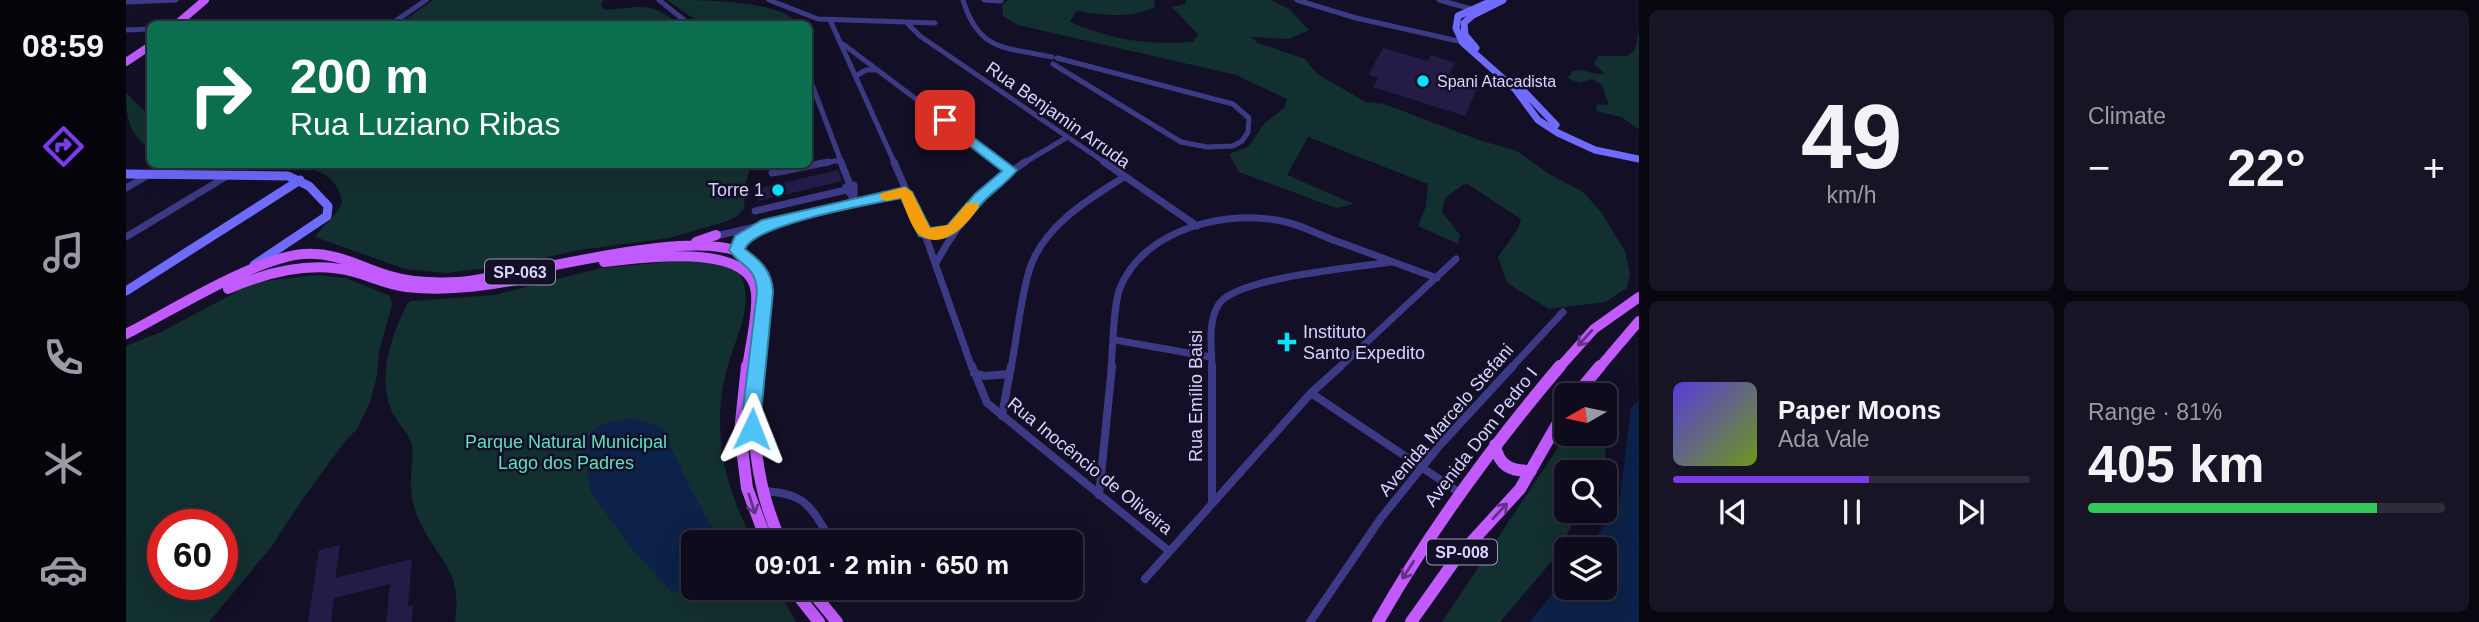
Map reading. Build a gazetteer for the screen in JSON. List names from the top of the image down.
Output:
{
  "streets": {
    "main road": ["SP-063", "Avenida Dom Pedro I", "SP-008"],
    "street": [
      "Rua Benjamin Arruda",
      "Rua Emílio Baisi",
      "Avenida Marcelo Stefani",
      "Rua Inocêncio de Oliveira"
    ]
  },
  "parks": ["Parque Natural Municipal Lago dos Padres"],
  "places": {
    "other": ["Spani Atacadista", "Torre 1"],
    "health": ["Instituto Santo Expedito"]
  },
  "north": "left",
  "page": {
    "tabs": "08:59",
    "tile": [
      ["49", "km/h"],
      "Climate",
      ["Range · 81%", "405 km"]
    ],
    "turn": ["200 m", "Rua Luziano Ribas"],
    "heat": ["−", "22°", "+"],
    "song": ["Paper Moons", "Ada Vale"],
    "limit": "60",
    "trip": "09:01 · 2 min · 650 m"
  }
}
